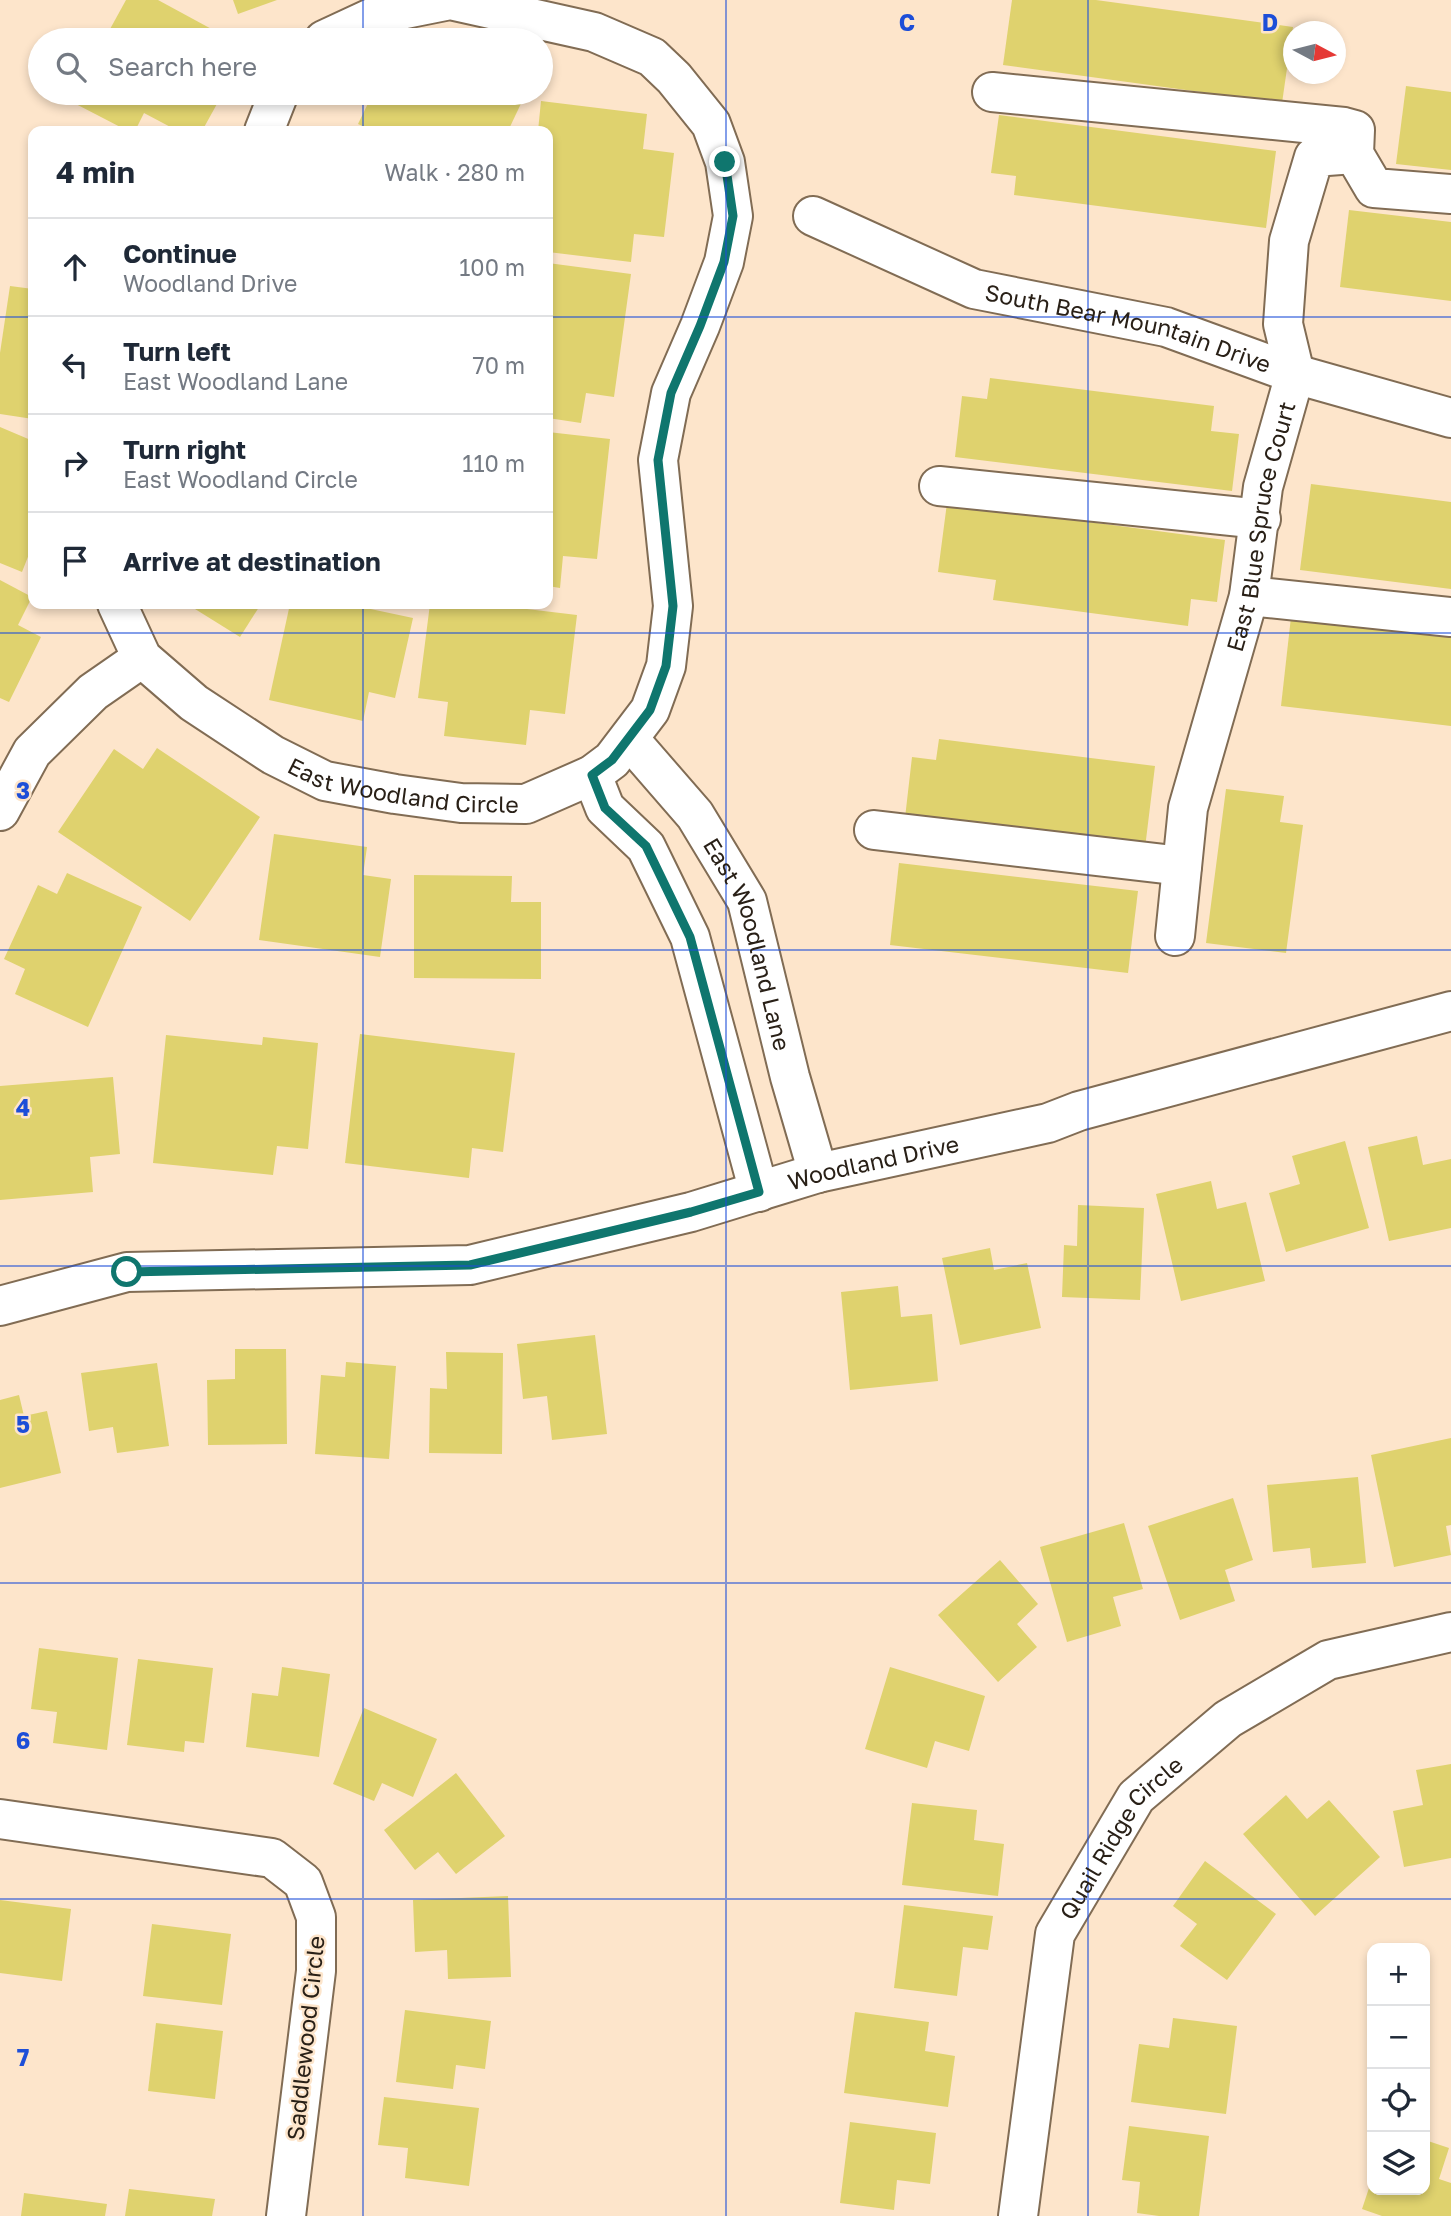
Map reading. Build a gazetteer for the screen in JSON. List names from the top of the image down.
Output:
{
  "streets": {
    "street": [
      "South Bear Mountain Drive",
      "East Blue Spruce Court",
      "East Woodland Circle",
      "East Woodland Lane",
      "Woodland Drive",
      "Quail Ridge Circle",
      "Saddlewood Circle"
    ]
  },
  "crossings": [
    ["South Bear Mountain Drive", "East Blue Spruce Court"],
    ["East Woodland Circle", "East Woodland Lane"],
    ["East Woodland Lane", "Woodland Drive"]
  ],
  "north": "right",
  "page": {
    "search": "Search here",
    "heading": ["4 min", "Walk · 280 m"],
    "list": [
      ["Continue", "Woodland Drive", "100 m"],
      ["Turn left", "East Woodland Lane", "70 m"],
      ["Turn right", "East Woodland Circle", "110 m"],
      "Arrive at destination"
    ],
    "map_buttons": ["+", "−"]
  },
  "grid": {
    "columns": ["C", "D"],
    "rows": [
      "3",
      "4",
      "5",
      "6",
      "7"
    ]
  }
}
